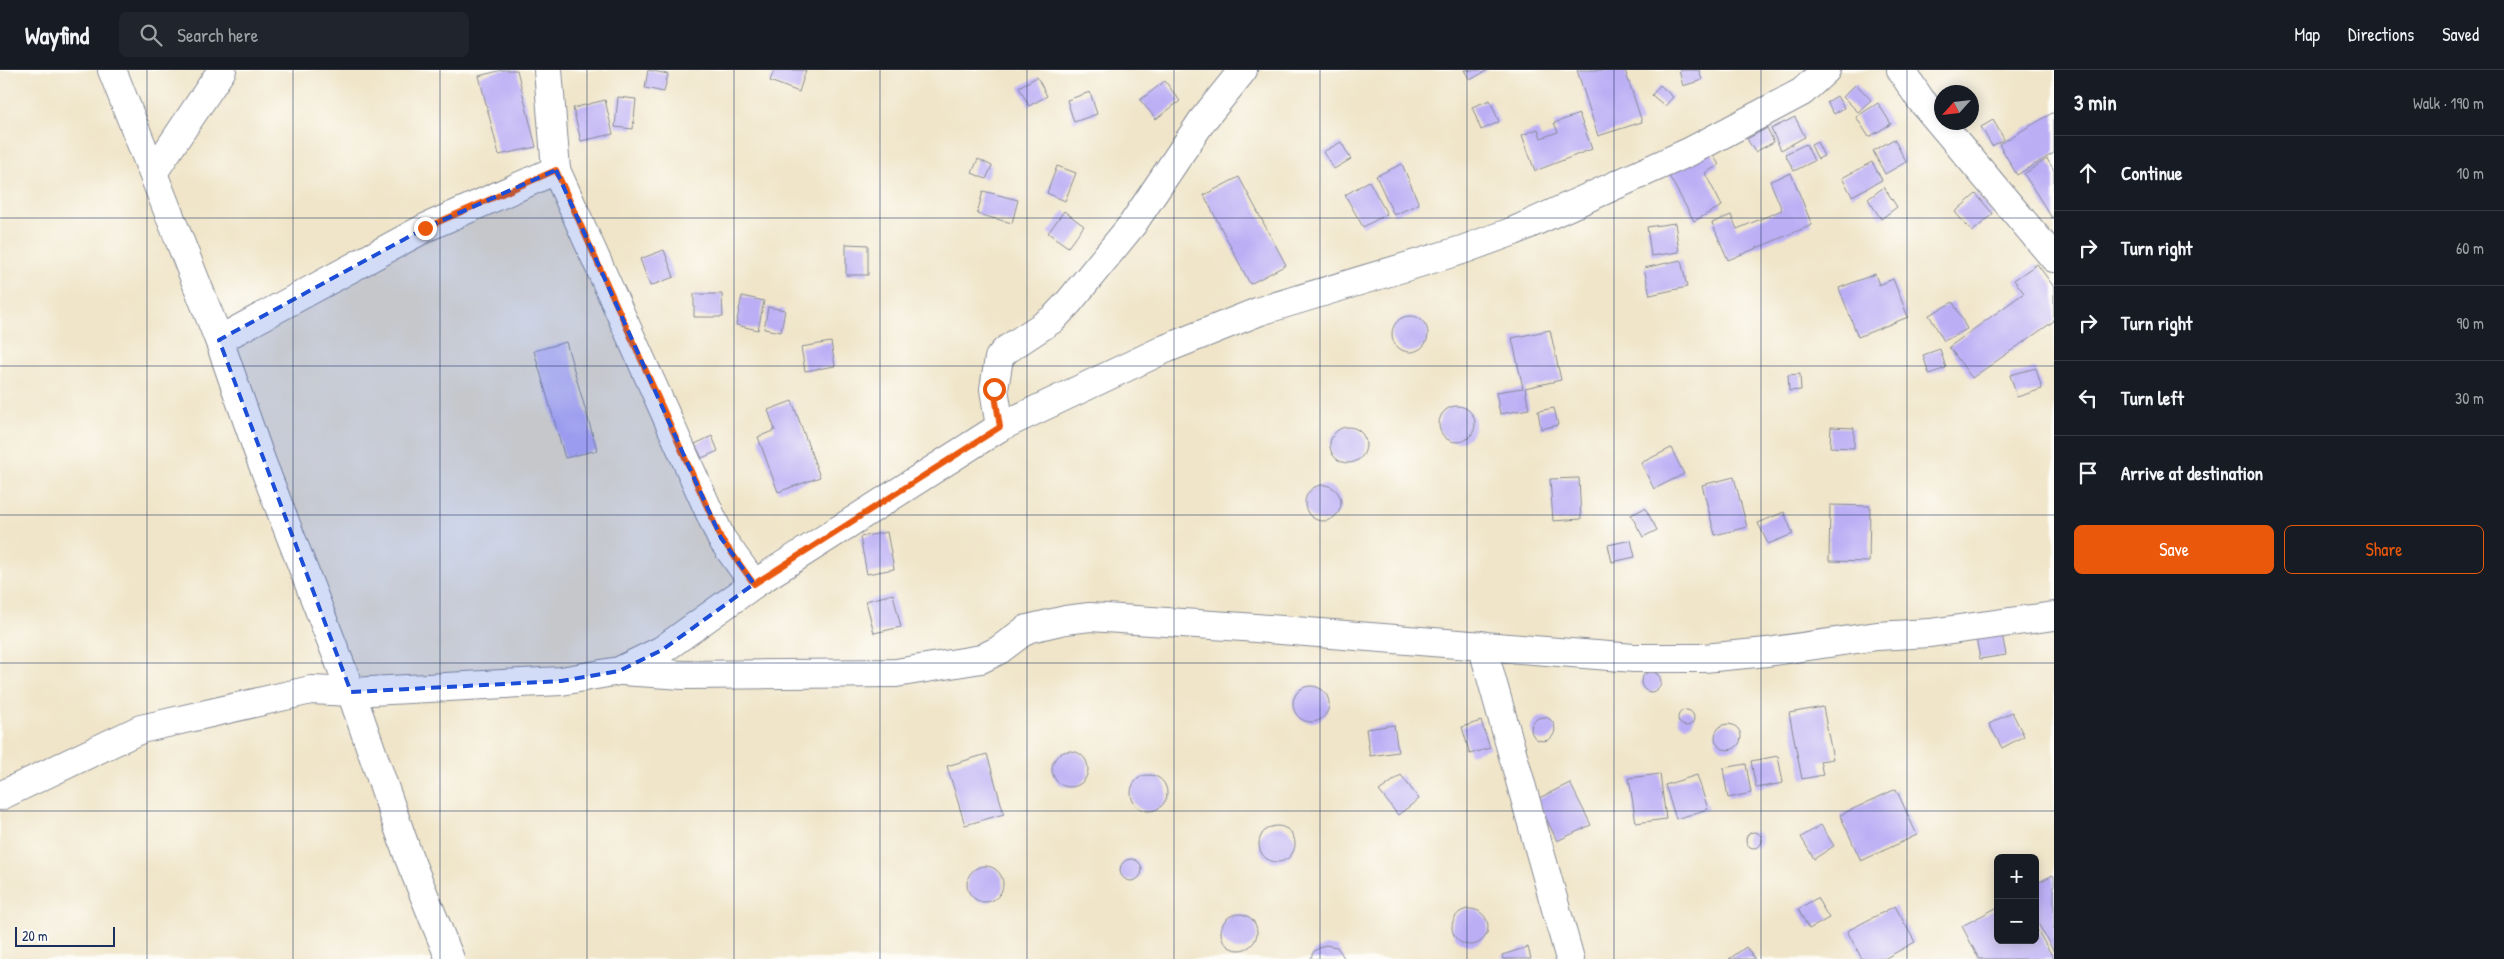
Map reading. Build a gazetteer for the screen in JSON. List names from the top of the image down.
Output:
{
  "scale_bar": "20 m",
  "north": "bottom left",
  "page": {
    "header": "Wayfind",
    "search": "Search here",
    "nav": ["Map", "Directions", "Saved"],
    "heading": ["3 min", "Walk · 190 m"],
    "list": [
      ["Continue", "10 m"],
      ["Turn right", "60 m"],
      ["Turn right", "90 m"],
      ["Turn left", "30 m"],
      "Arrive at destination"
    ],
    "buttons": ["Save", "Share"],
    "map_buttons": ["+", "−"],
    "scale": "20 m"
  }
}
